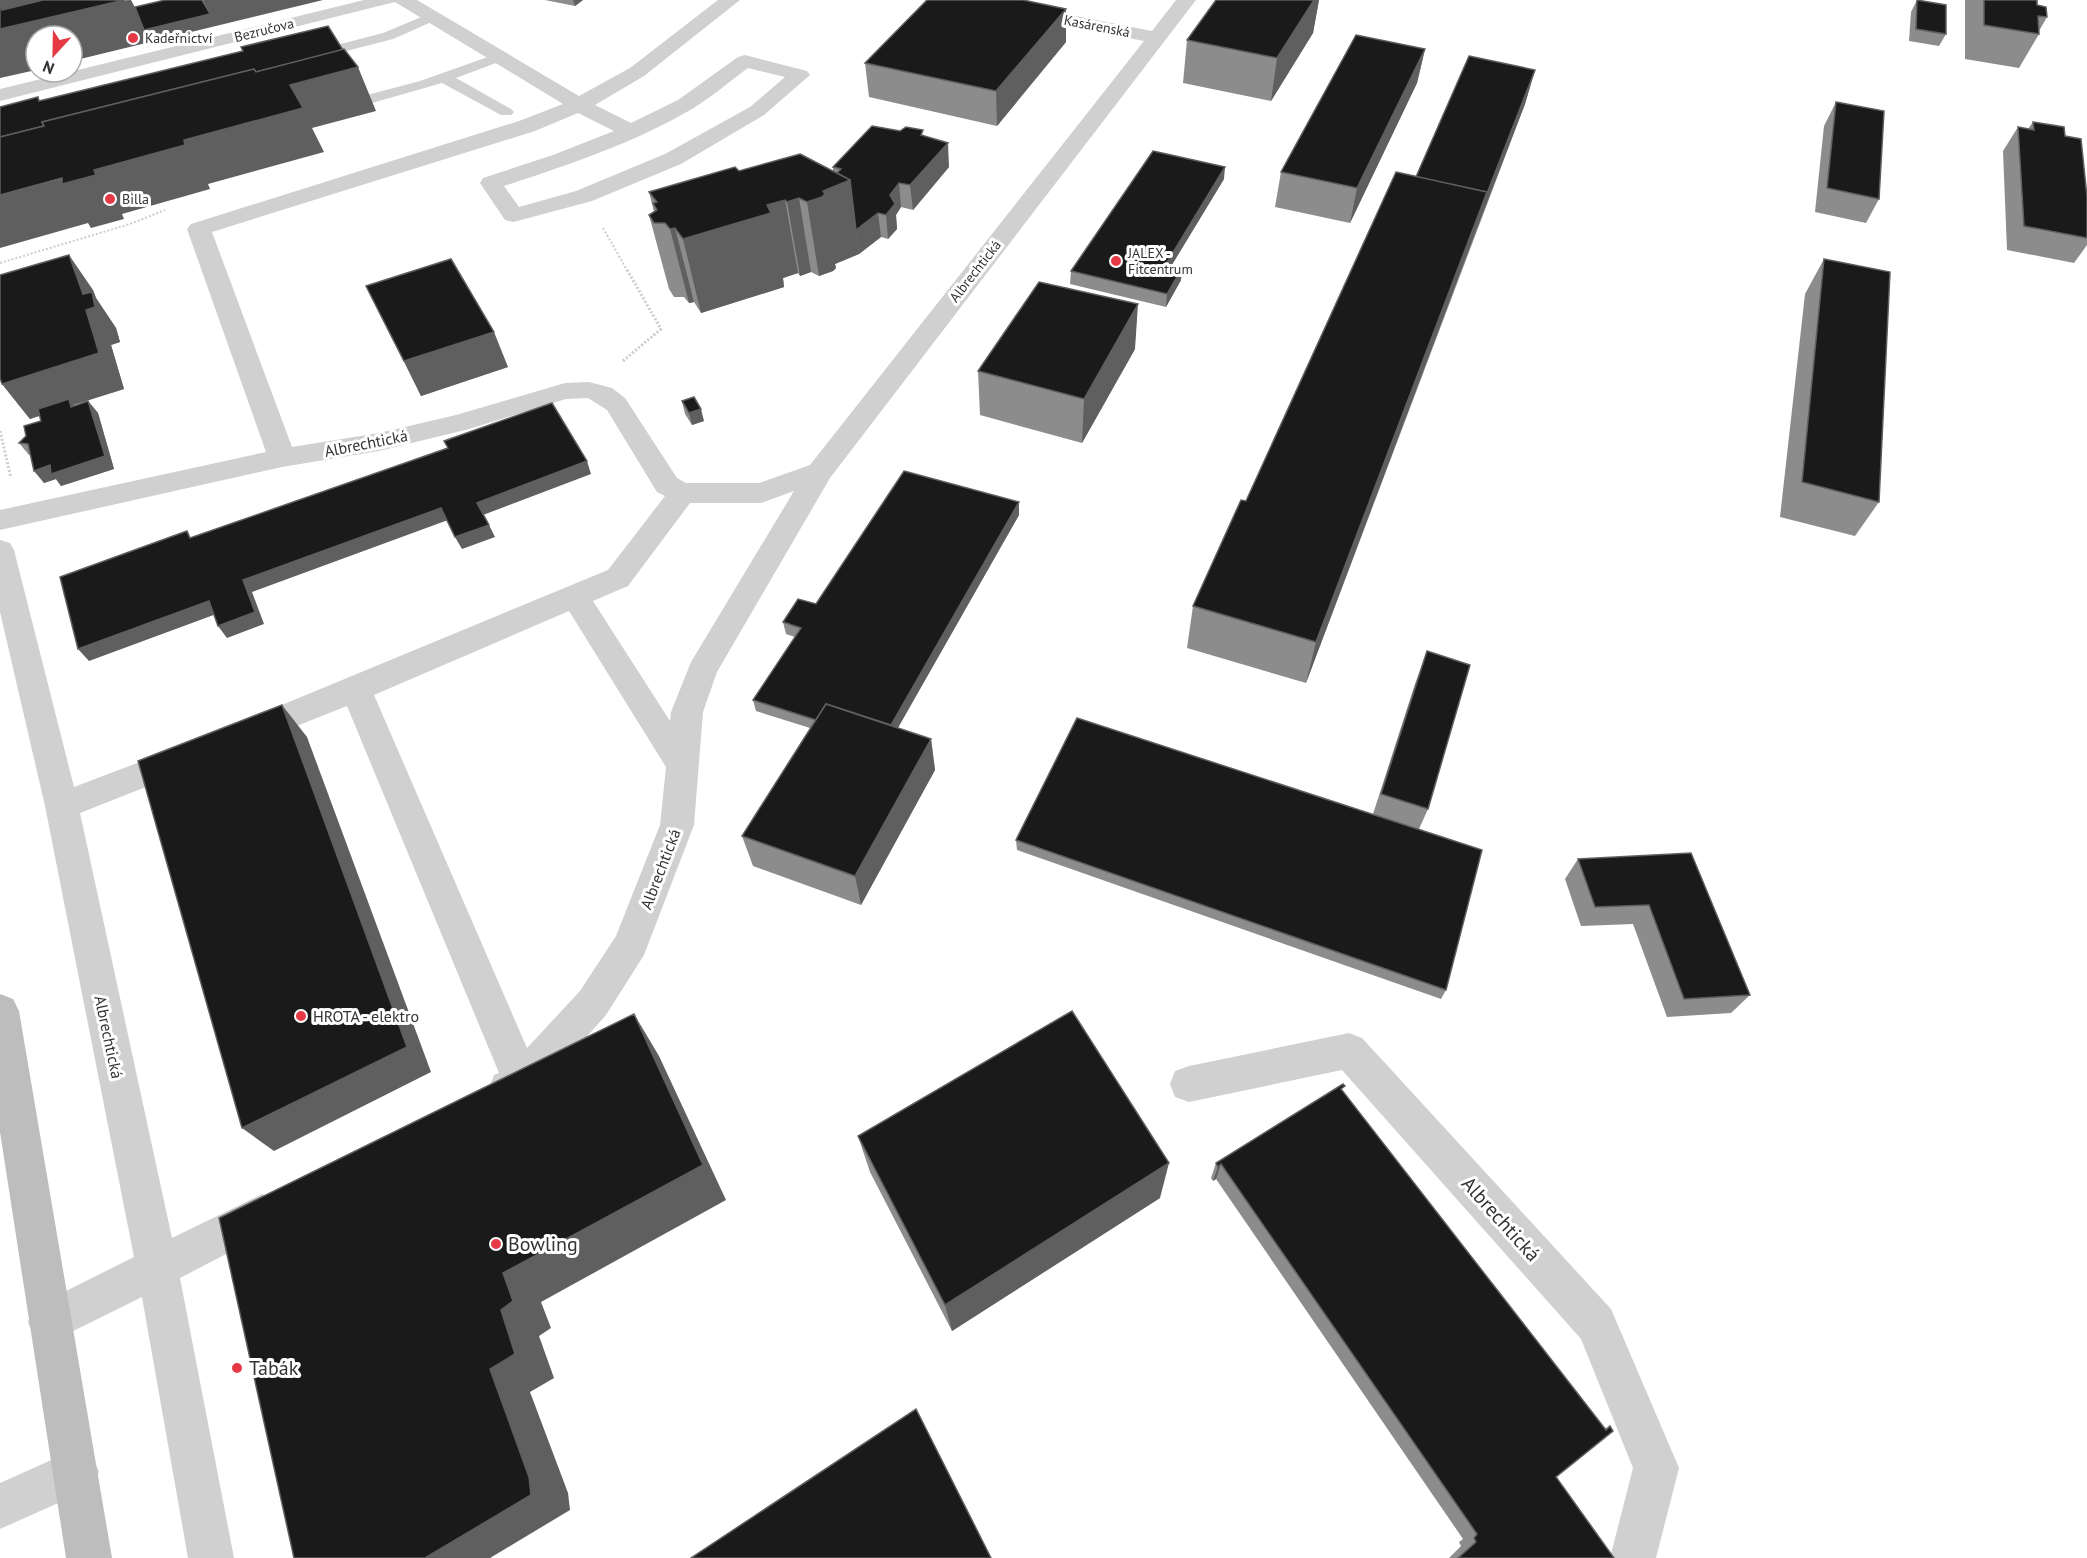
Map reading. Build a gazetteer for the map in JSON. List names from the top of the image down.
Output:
{
  "streets": {
    "street": ["Kasárenská", "Bezručova", "Albrechtická"]
  },
  "crossings": [
    ["Kasárenská", "Albrechtická"]
  ],
  "places": [
    "Kadeřnictví",
    "Billa",
    "JALEX - Fitcentrum",
    "HROTA - elektro",
    "Bowling",
    "Tabák"
  ],
  "north": "bottom"
}
